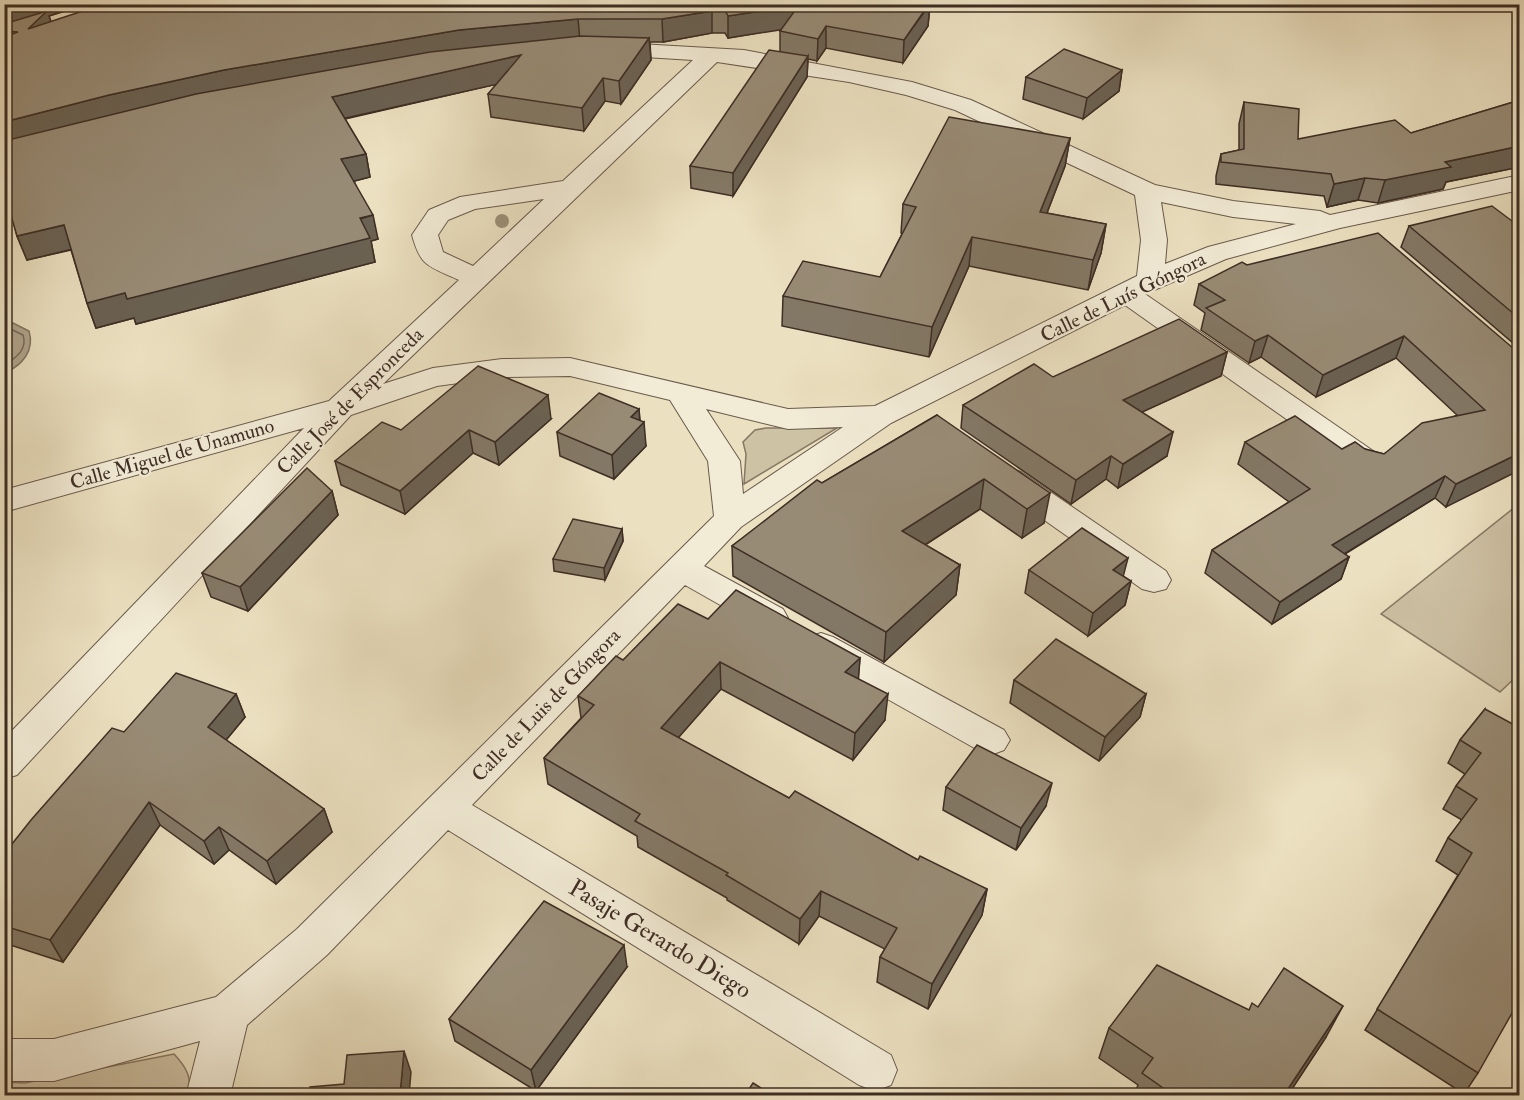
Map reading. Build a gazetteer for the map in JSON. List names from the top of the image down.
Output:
{
  "streets": {
    "street": [
      "Calle de Luís Góngora",
      "Calle José de Espronceda",
      "Calle Miguel de Unamuno",
      "Calle de Luis de Góngora",
      "Pasaje Gerardo Diego"
    ]
  },
  "crossings": [
    ["Calle de Luís Góngora", "Calle Miguel de Unamuno"],
    ["Calle de Luís Góngora", "Calle de Luis de Góngora"],
    ["Calle José de Espronceda", "Calle Miguel de Unamuno"],
    ["Calle Miguel de Unamuno", "Calle de Luis de Góngora"],
    ["Calle de Luis de Góngora", "Pasaje Gerardo Diego"]
  ]
}
